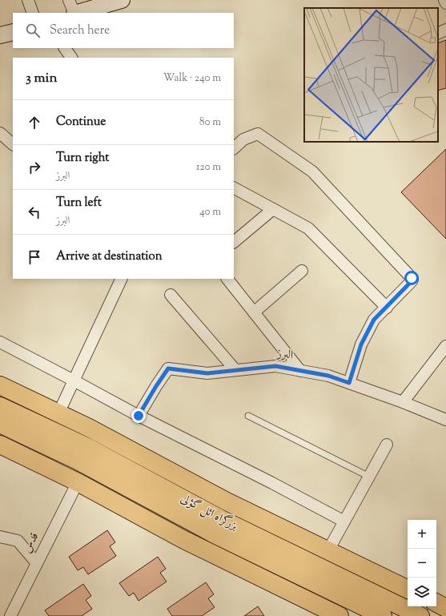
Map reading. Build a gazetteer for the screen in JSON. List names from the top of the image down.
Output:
{
  "streets": {
    "highway": ["بزرگراه ائل گؤلی"],
    "street": ["البرز", "قدس"]
  },
  "page": {
    "search": "Search here",
    "heading": ["3 min", "Walk · 240 m"],
    "list": [
      ["Continue", "80 m"],
      ["Turn right", "البرز", "120 m"],
      ["Turn left", "البرز", "40 m"],
      "Arrive at destination"
    ],
    "map_buttons": ["+", "−"]
  }
}
